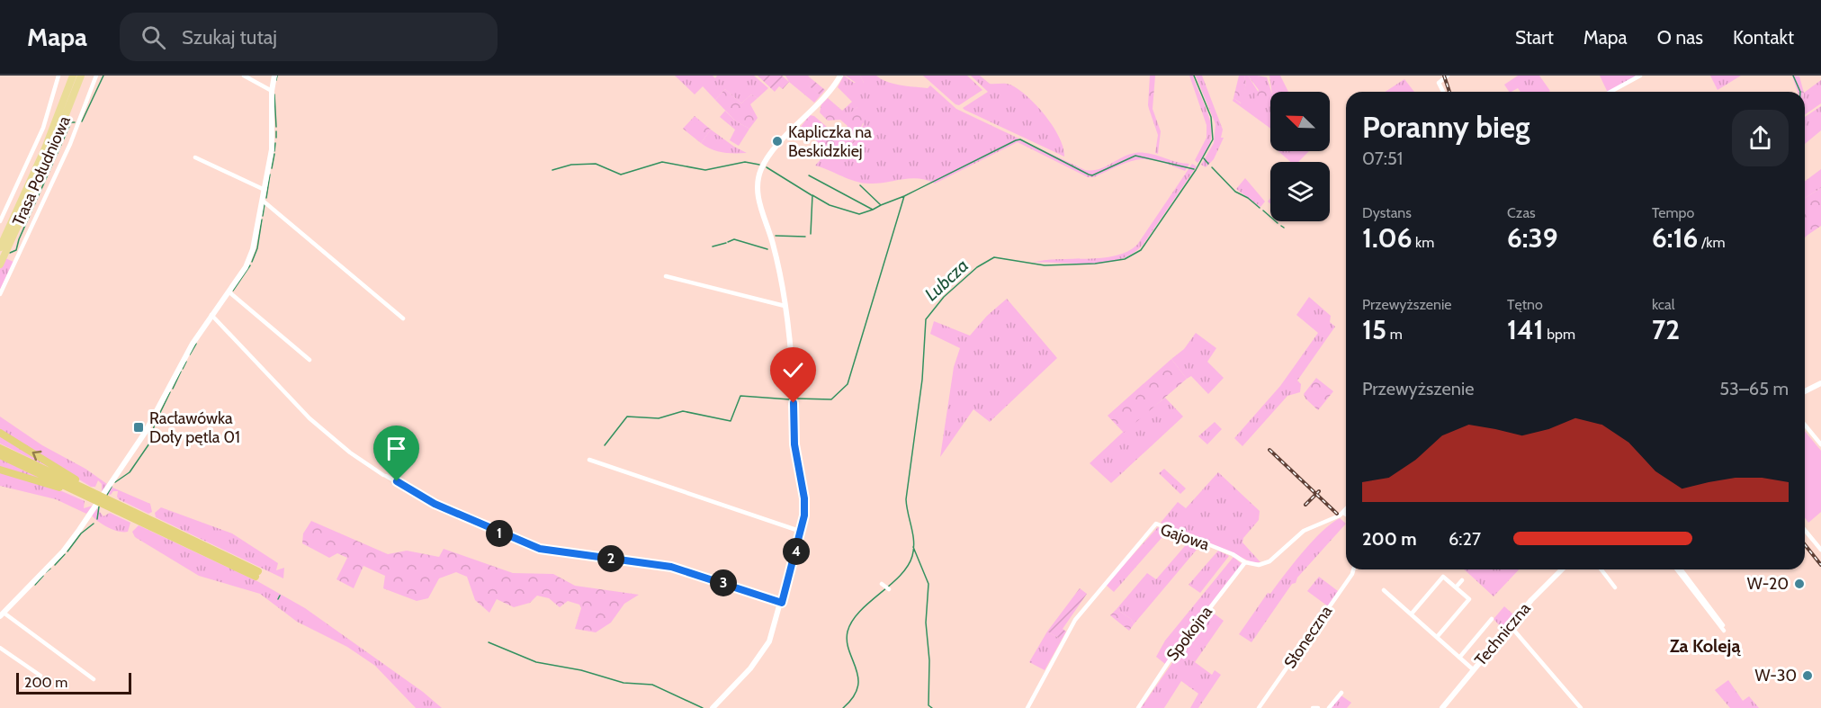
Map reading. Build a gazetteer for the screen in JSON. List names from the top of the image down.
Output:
{
  "streets": {
    "highway": ["Trasa Południowa"],
    "street": [
      "Gajowa",
      "Spokojna",
      "Techniczna",
      "Słoneczna"
    ]
  },
  "crossings": [
    ["Gajowa", "Spokojna"]
  ],
  "districts": ["Za Koleją"],
  "water": ["Lubcza"],
  "places": {
    "other": ["Kapliczka na Beskidzkiej", "W-20", "W-30"],
    "transit": ["Racławówka Doły pętla 01"]
  },
  "scale_bar": "200 m",
  "north": "top left",
  "page": {
    "header": "Mapa",
    "search": "Szukaj tutaj",
    "nav": [
      "Start",
      "Mapa",
      "O nas",
      "Kontakt"
    ],
    "heading": ["Poranny bieg", "07:51"],
    "stats": [
      ["Dystans", "1.06 km"],
      ["Czas", "6:39"],
      ["Tempo", "6:16 /km"],
      ["Przewyższenie", "15 m"],
      ["Tętno", "141 bpm"],
      ["kcal", "72"]
    ],
    "chart": ["Przewyższenie", "53–65 m"],
    "list": [
      {
        "name": "200 m",
        "note": "6:27"
      }
    ],
    "pins": [
      "1",
      "4",
      "2",
      "3"
    ],
    "scale": "200 m"
  }
}
